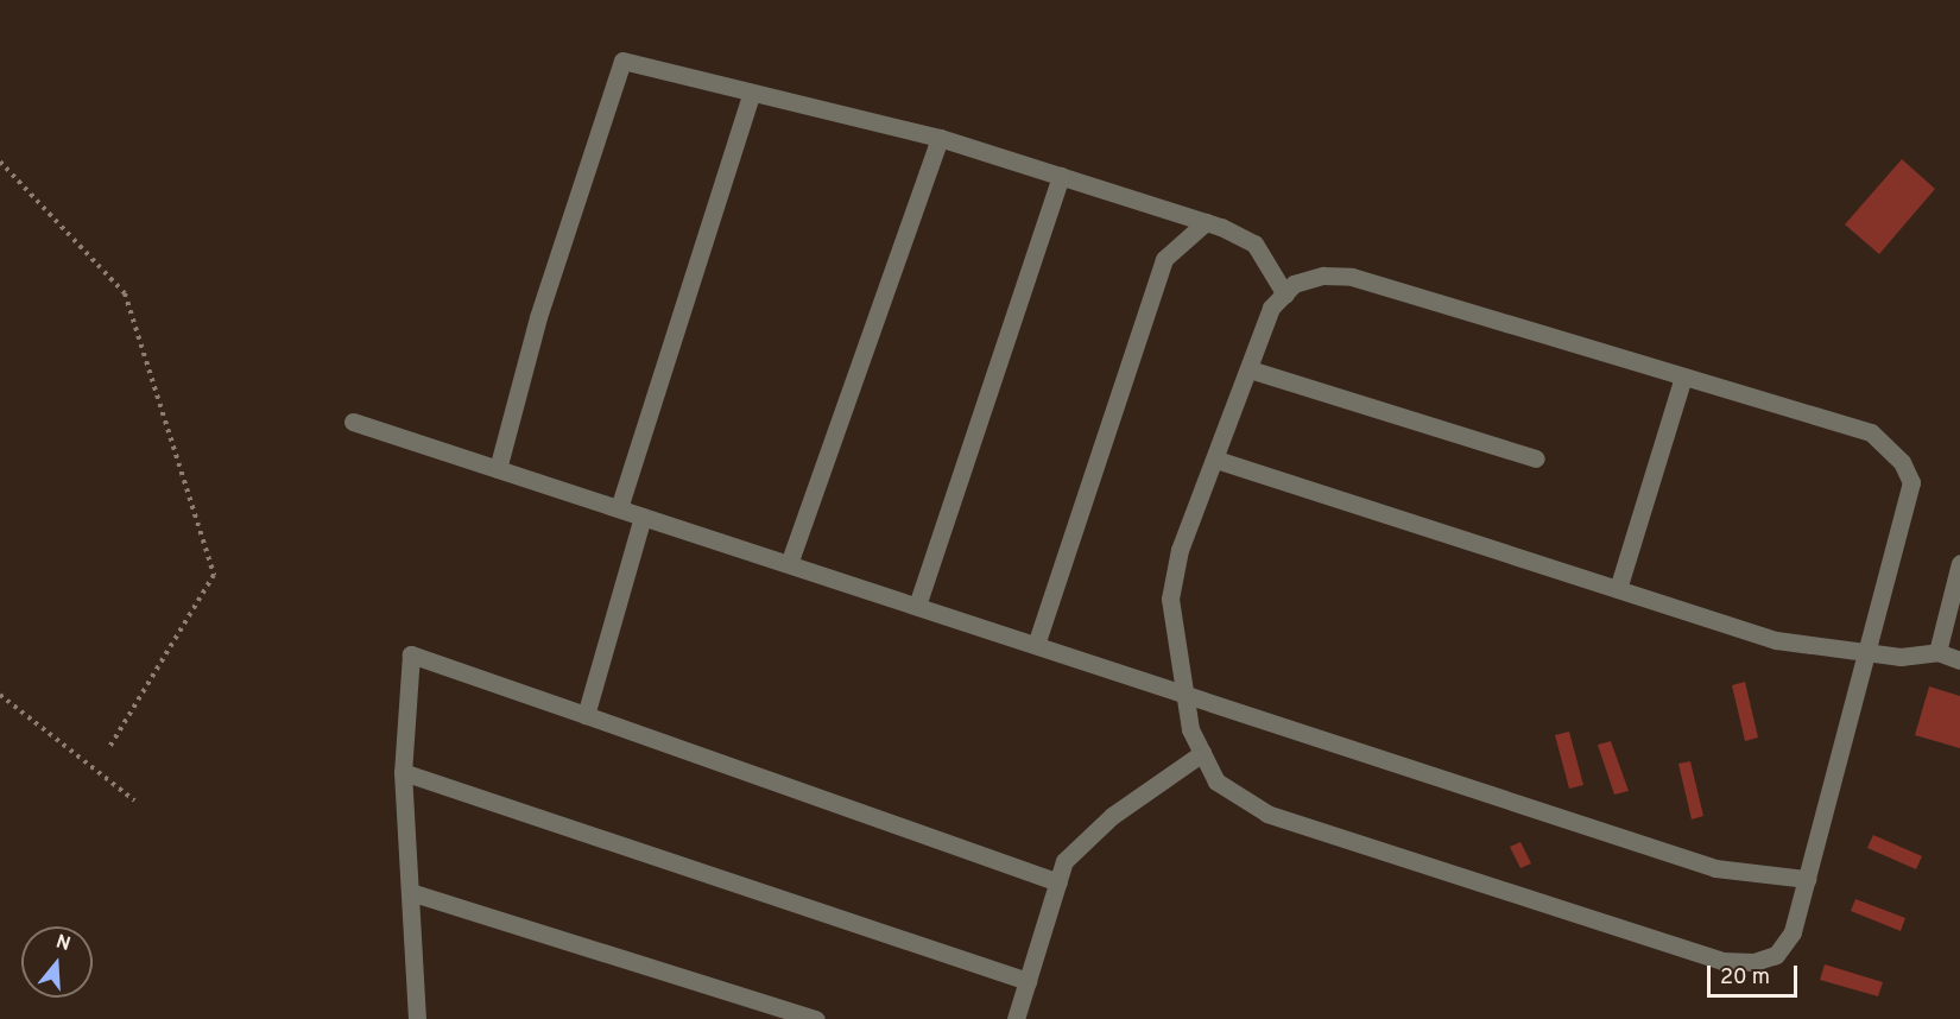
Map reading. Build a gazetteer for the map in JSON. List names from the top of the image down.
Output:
{
  "scale_bar": "20 m",
  "north": "top"
}
